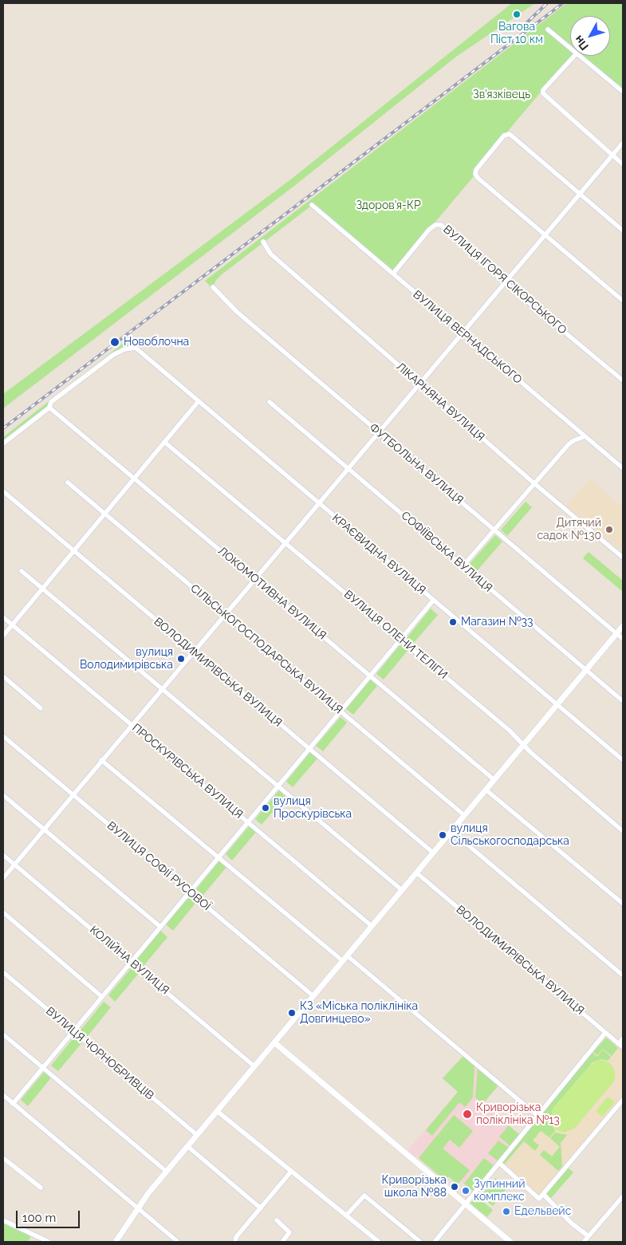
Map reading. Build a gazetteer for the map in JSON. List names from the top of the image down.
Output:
{
  "streets": {
    "street": [
      "ВУЛИЦЯ ІГОРЯ СІКОРСЬКОГО",
      "ВУЛИЦЯ ВЕРНАДСЬКОГО",
      "ЛІКАРНЯНА ВУЛИЦЯ",
      "ФУТБОЛЬНА ВУЛИЦЯ",
      "СОФІЇВСЬКА ВУЛИЦЯ",
      "КРАЄВИДНА ВУЛИЦЯ",
      "ЛОКОМОТИВНА ВУЛИЦЯ",
      "ВУЛИЦЯ ОЛЕНИ ТЕЛІГИ",
      "СІЛЬСЬКОГОСПОДАРСЬКА ВУЛИЦЯ",
      "ВОЛОДИМИРІВСЬКА ВУЛИЦЯ",
      "ПРОСКУРІВСЬКА ВУЛИЦЯ",
      "ВУЛИЦЯ СОФІЇ РУСОВОЇ",
      "КОЛІЙНА ВУЛИЦЯ",
      "ВУЛИЦЯ ЧОРНОБРИВЦІВ"
    ]
  },
  "crossings": [
    ["ВУЛИЦЯ ІГОРЯ СІКОРСЬКОГО", "ВУЛИЦЯ ВЕРНАДСЬКОГО"],
    ["КРАЄВИДНА ВУЛИЦЯ", "ЛОКОМОТИВНА ВУЛИЦЯ"]
  ],
  "parks": ["Зв'язківець", "Здоров'я-КР"],
  "places": [
    "Вагова Піст 10 км",
    "Новоблочна",
    "Дитячий садок №130",
    "Магазин №33",
    "вулиця Володимирівська",
    "вулиця Проскурівська",
    "вулиця Сільськогосподарська",
    "КЗ «Міська поліклініка Довгинцево»",
    "Криворізька поліклініка №13",
    "Криворізька школа №88",
    "Зупинний комплекс",
    "Едельвейс"
  ],
  "scale_bar": "100 m",
  "north": "bottom left"
}
